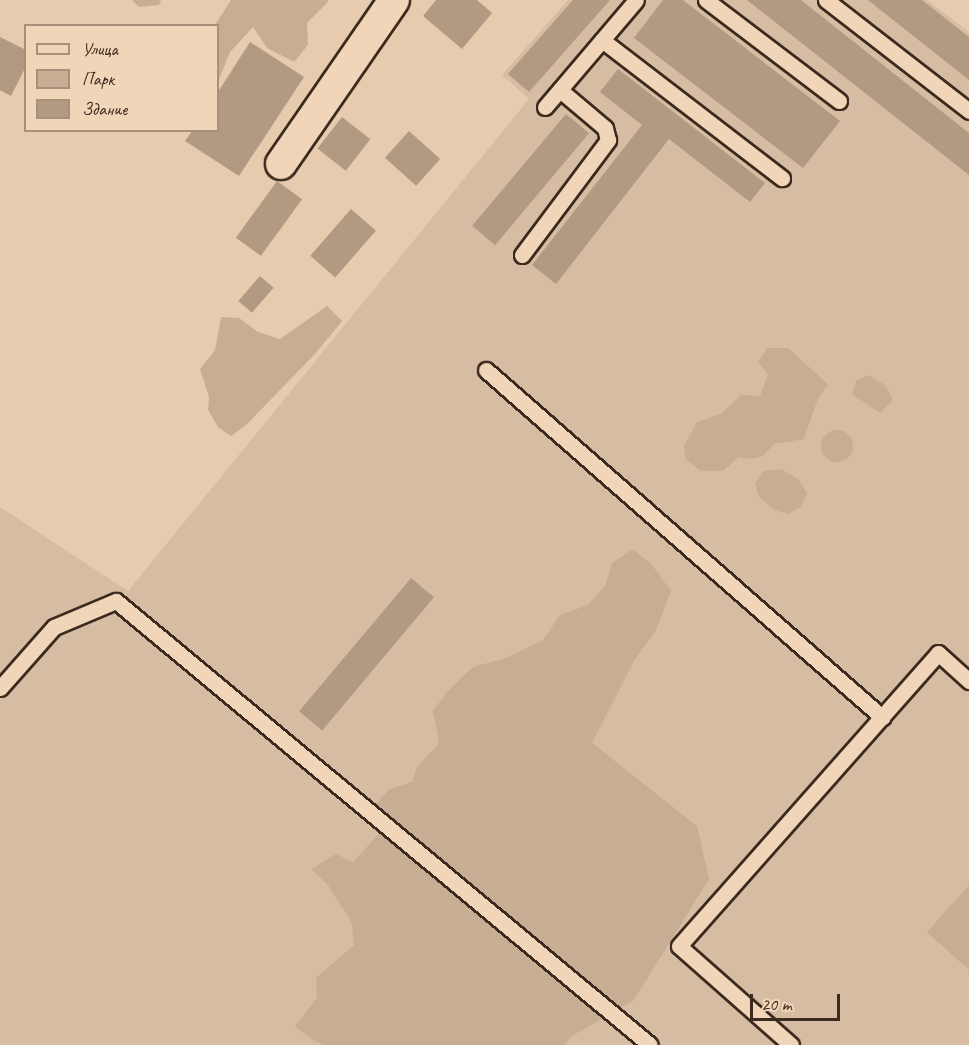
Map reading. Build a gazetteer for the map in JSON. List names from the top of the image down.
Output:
{
  "legend": ["Улица", "Парк", "Здание"],
  "scale_bar": "20 m"
}
